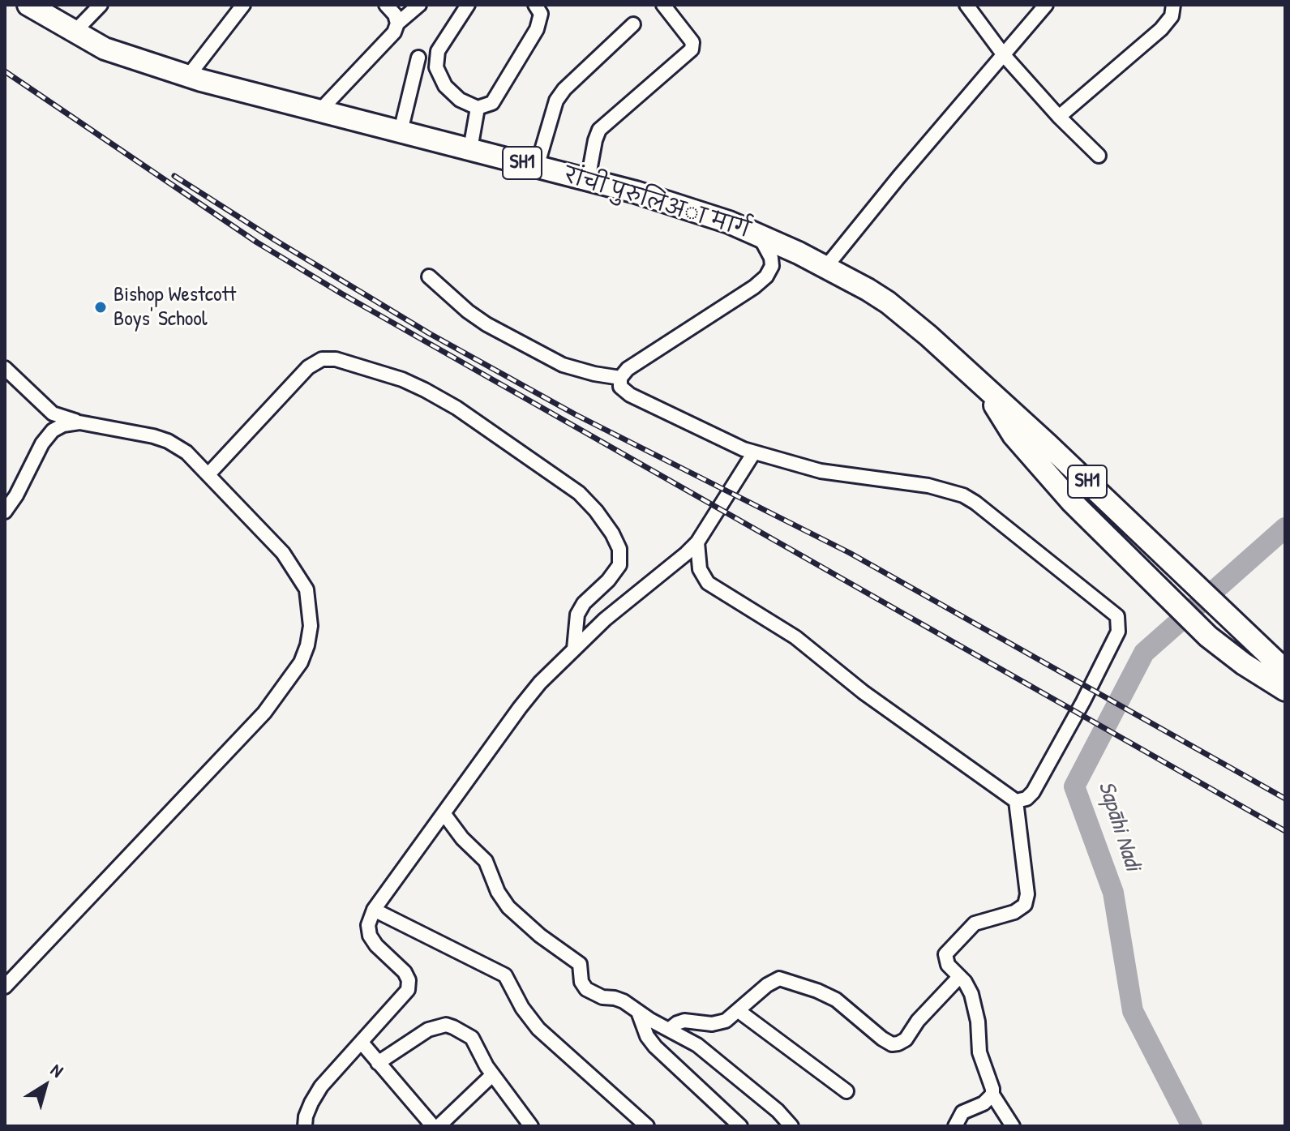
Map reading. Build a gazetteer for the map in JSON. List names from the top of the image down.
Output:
{
  "streets": {
    "main road": ["SH1", "रांची पुरुलिअा मार्ग"]
  },
  "crossings": [
    ["SH1", "रांची पुरुलिअा मार्ग"]
  ],
  "water": ["Sapāhi Nadi"],
  "places": ["Bishop Westcott Boys' School"],
  "north": "top right"
}
